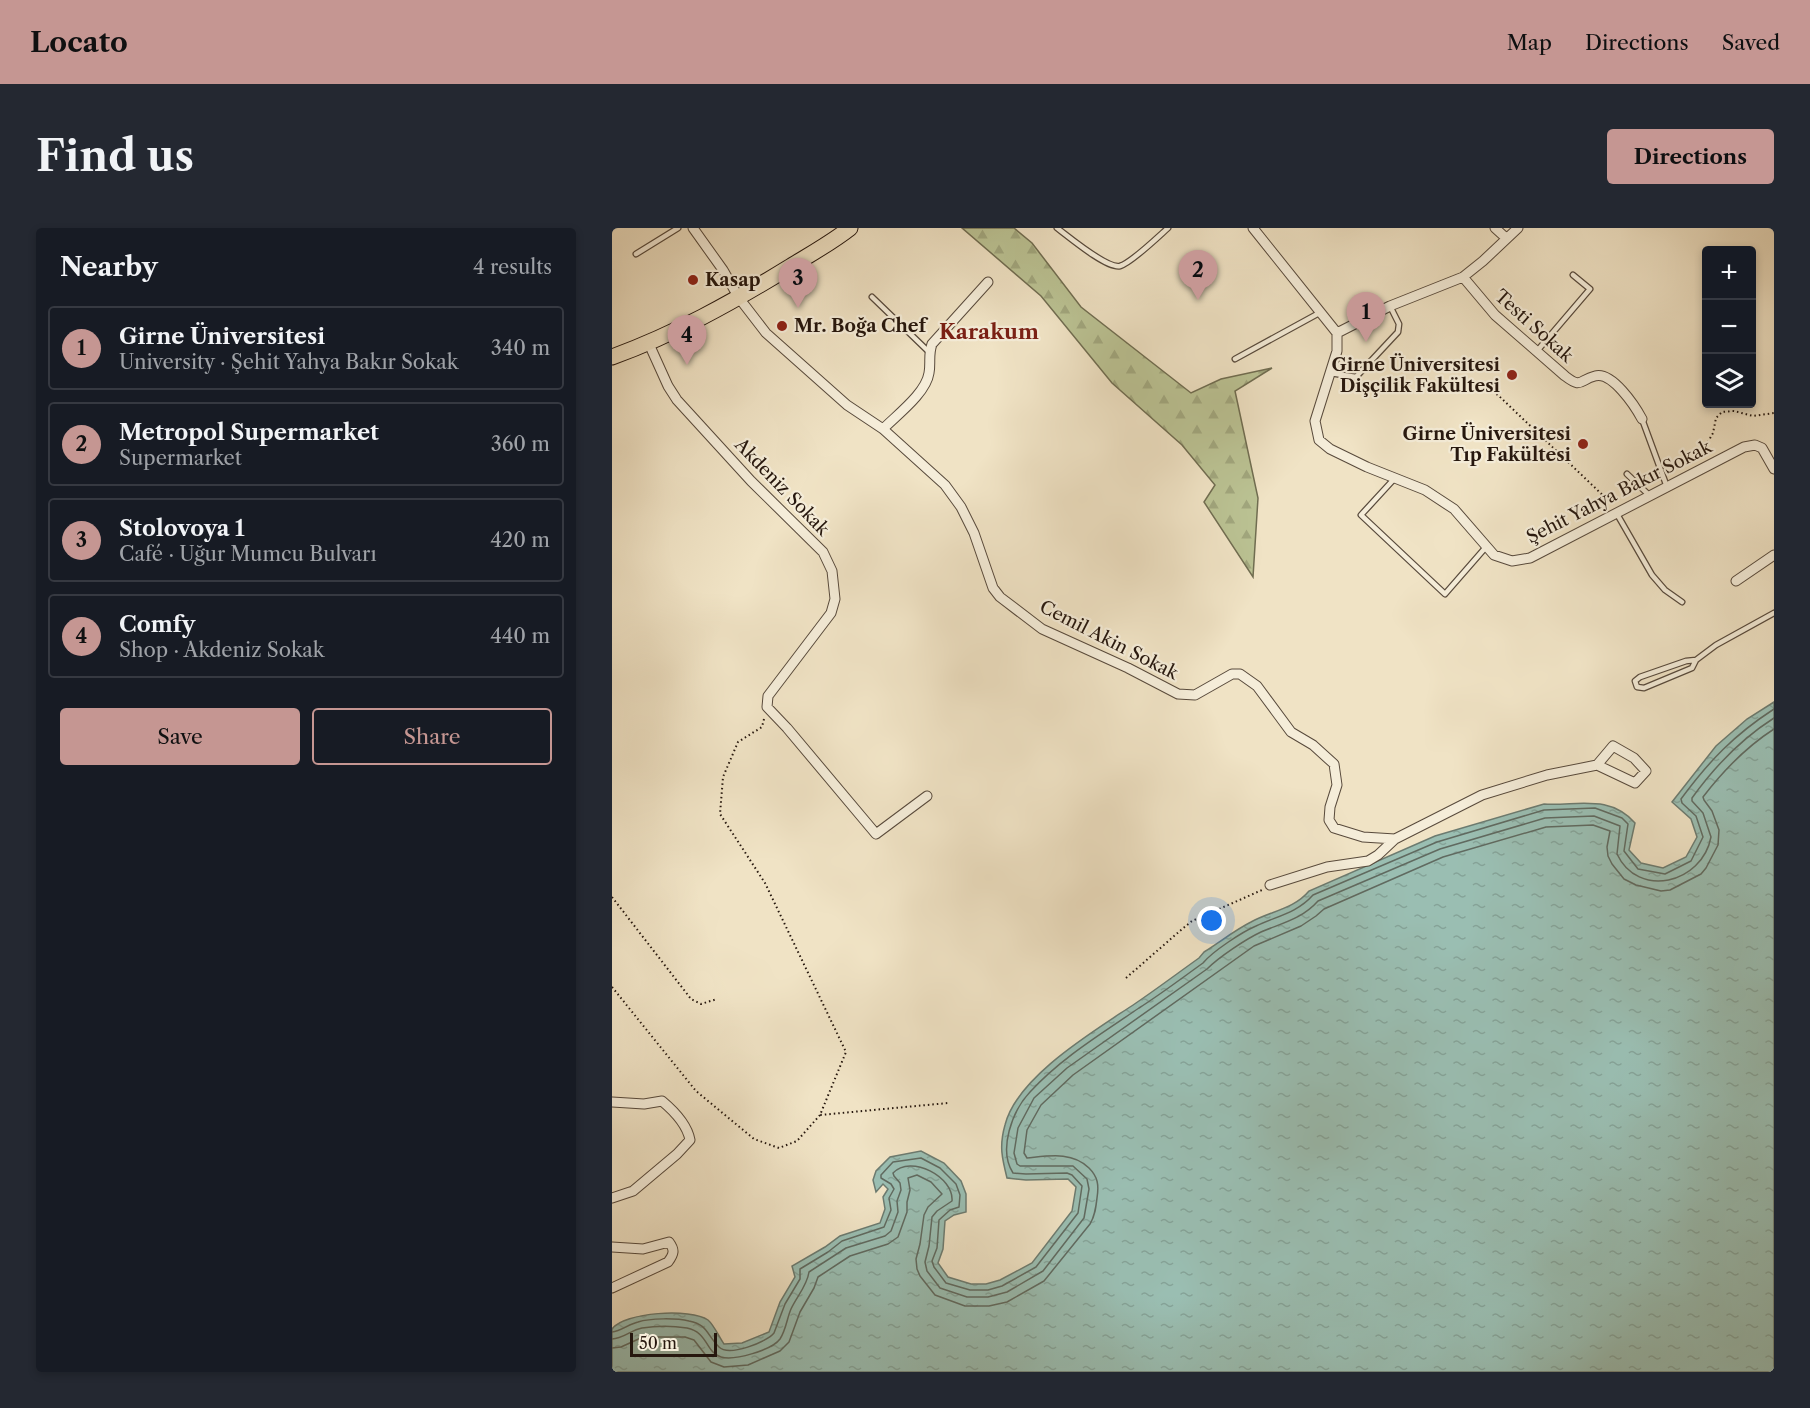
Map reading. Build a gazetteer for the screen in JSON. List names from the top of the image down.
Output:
{
  "streets": {
    "street": [
      "Testi Sokak",
      "Akdeniz Sokak",
      "Şehit Yahya Bakır Sokak",
      "Cemil Akin Sokak"
    ]
  },
  "districts": ["Karakum"],
  "places": [
    "Kasap",
    "Mr. Boğa Chef",
    "Girne Üniversitesi Dişçilik Fakültesi",
    "Girne Üniversitesi Tıp Fakültesi"
  ],
  "scale_bar": "50 m",
  "page": {
    "header": "Locato",
    "nav": ["Map", "Directions", "Saved"],
    "buttons": [
      "Directions",
      ["Save", "Share"]
    ],
    "title": "Find us",
    "heading": ["Nearby", "4 results"],
    "map_buttons": ["+", "−"],
    "pins": [
      "2",
      "3",
      "1",
      "4"
    ],
    "list": [
      {
        "mark": "1",
        "name": "Girne Üniversitesi",
        "note": "University · Şehit Yahya Bakır Sokak",
        "value": "340 m"
      },
      {
        "mark": "2",
        "name": "Metropol Supermarket",
        "note": "Supermarket",
        "value": "360 m"
      },
      {
        "mark": "3",
        "name": "Stolovoya 1",
        "note": "Café · Uğur Mumcu Bulvarı",
        "value": "420 m"
      },
      {
        "mark": "4",
        "name": "Comfy",
        "note": "Shop · Akdeniz Sokak",
        "value": "440 m"
      }
    ],
    "scale": "50 m"
  }
}
